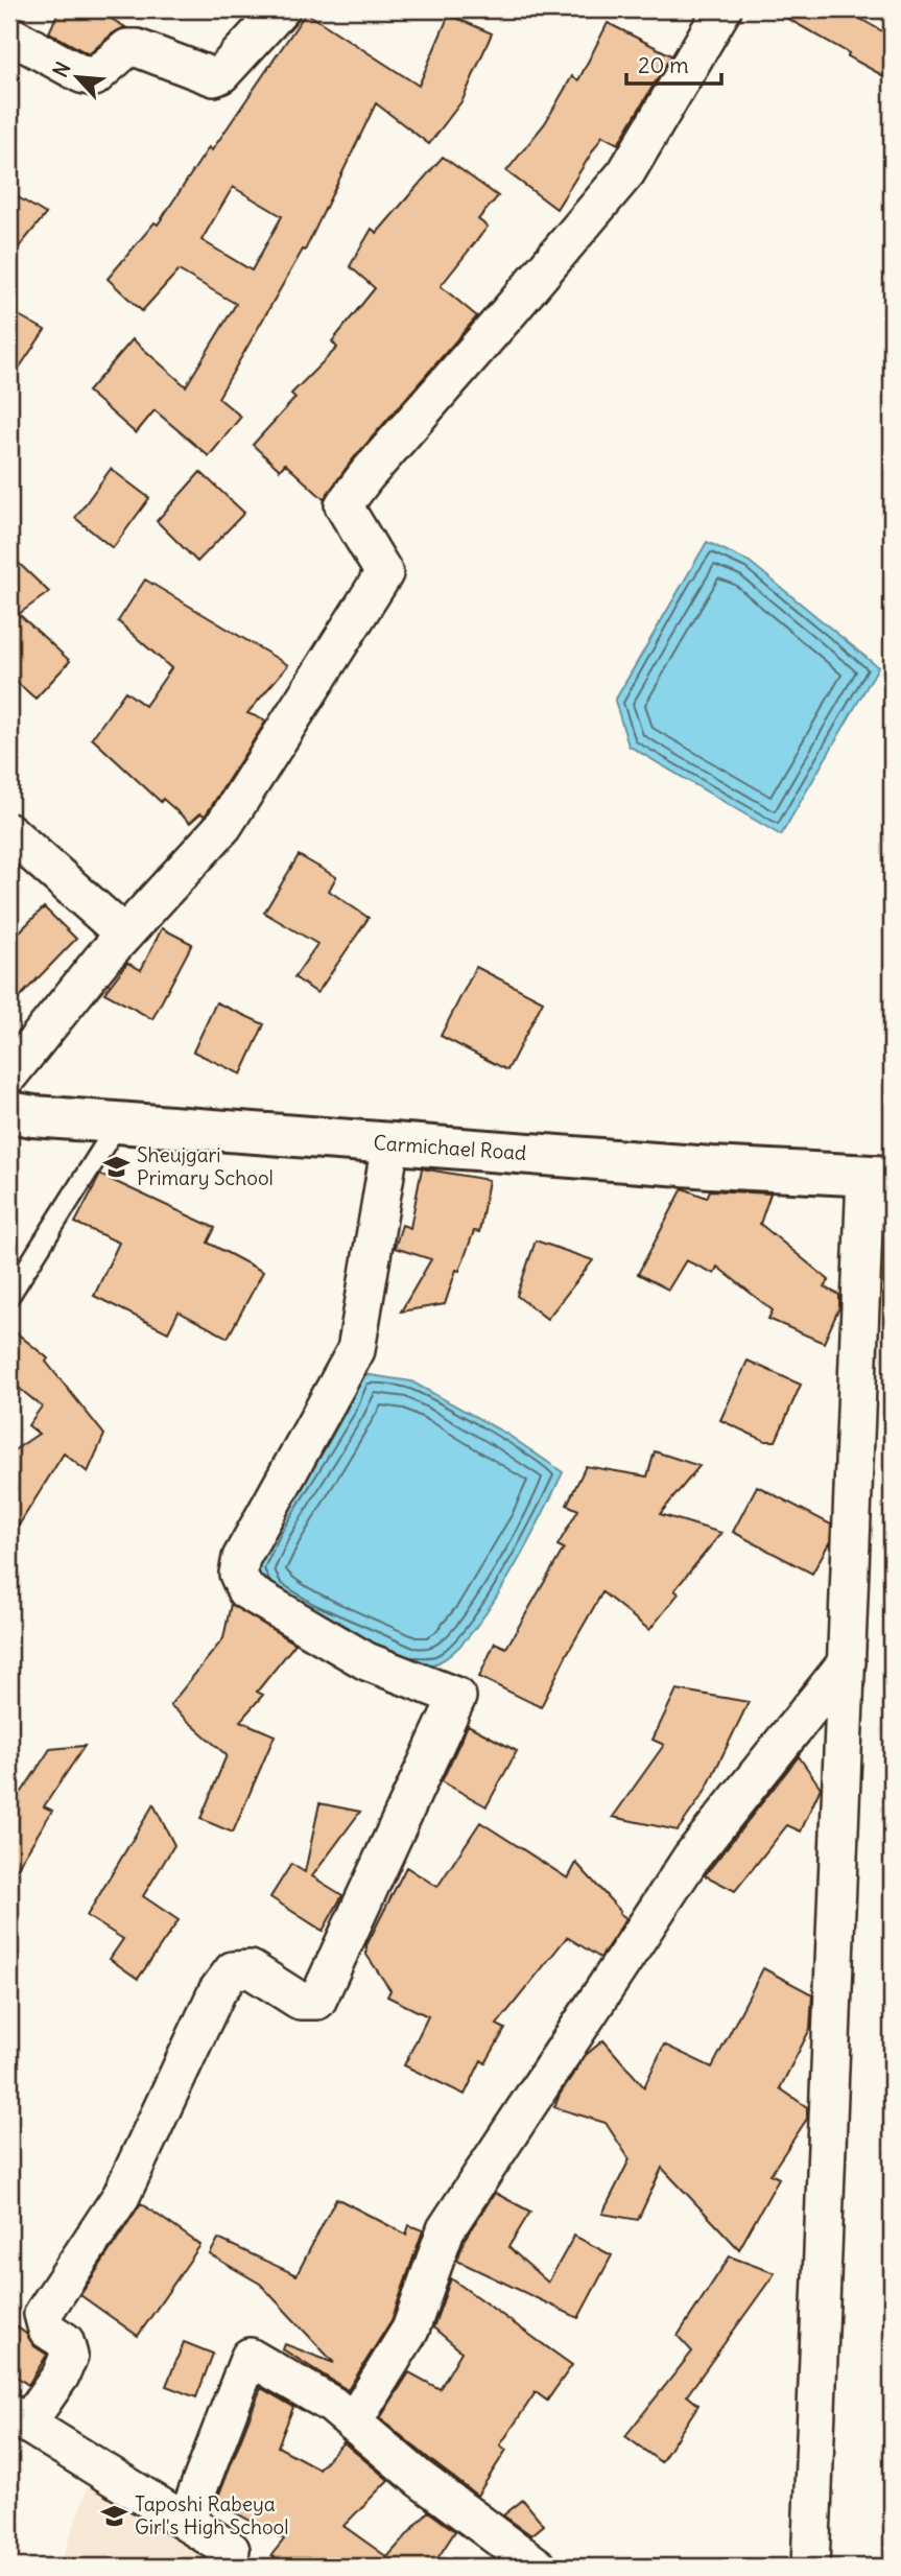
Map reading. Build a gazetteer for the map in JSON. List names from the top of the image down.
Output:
{
  "streets": {
    "street": ["Carmichael Road"]
  },
  "places": {
    "school or university": ["Sheujgari Primary School", "Taposhi Rabeya Girl's High School"]
  },
  "scale_bar": "20 m",
  "north": "top left"
}
